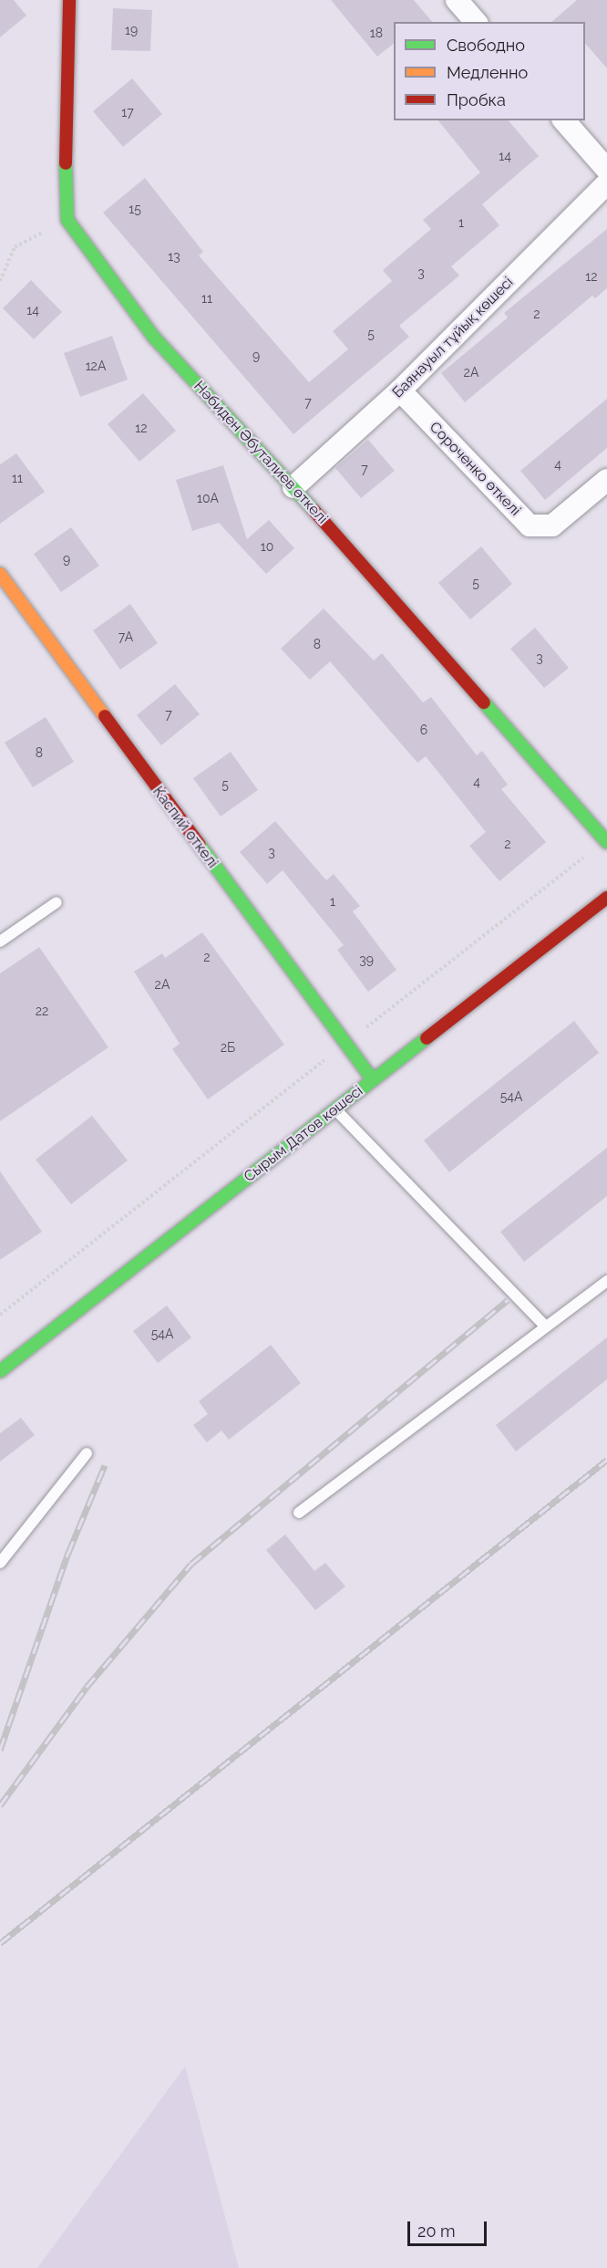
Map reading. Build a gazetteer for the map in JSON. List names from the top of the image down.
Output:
{
  "streets": {
    "street": [
      "Баянауыл тұйық көшесі",
      "Нәбиден Әбуталиев өткелі",
      "Сороченко өткелі",
      "Каспий өткелі",
      "Сырым Датов көшесі"
    ]
  },
  "crossings": [
    ["Баянауыл тұйық көшесі", "Нәбиден Әбуталиев өткелі"],
    ["Баянауыл тұйық көшесі", "Сороченко өткелі"],
    ["Каспий өткелі", "Сырым Датов көшесі"]
  ],
  "house_numbers": [
    "19",
    "18",
    "17",
    "14",
    "15",
    "1",
    "13",
    "3",
    "12",
    "11",
    "14",
    "2",
    "5",
    "9",
    "12А",
    "2А",
    "7",
    "12",
    "4",
    "7",
    "11",
    "10А",
    "10",
    "9",
    "5",
    "7А",
    "8",
    "3",
    "7",
    "6",
    "8",
    "4",
    "5",
    "2",
    "3",
    "1",
    "2",
    "39",
    "2А",
    "22",
    "2Б",
    "54А",
    "54А"
  ],
  "legend": ["Свободно", "Медленно", "Пробка"],
  "scale_bar": "20 m"
}
